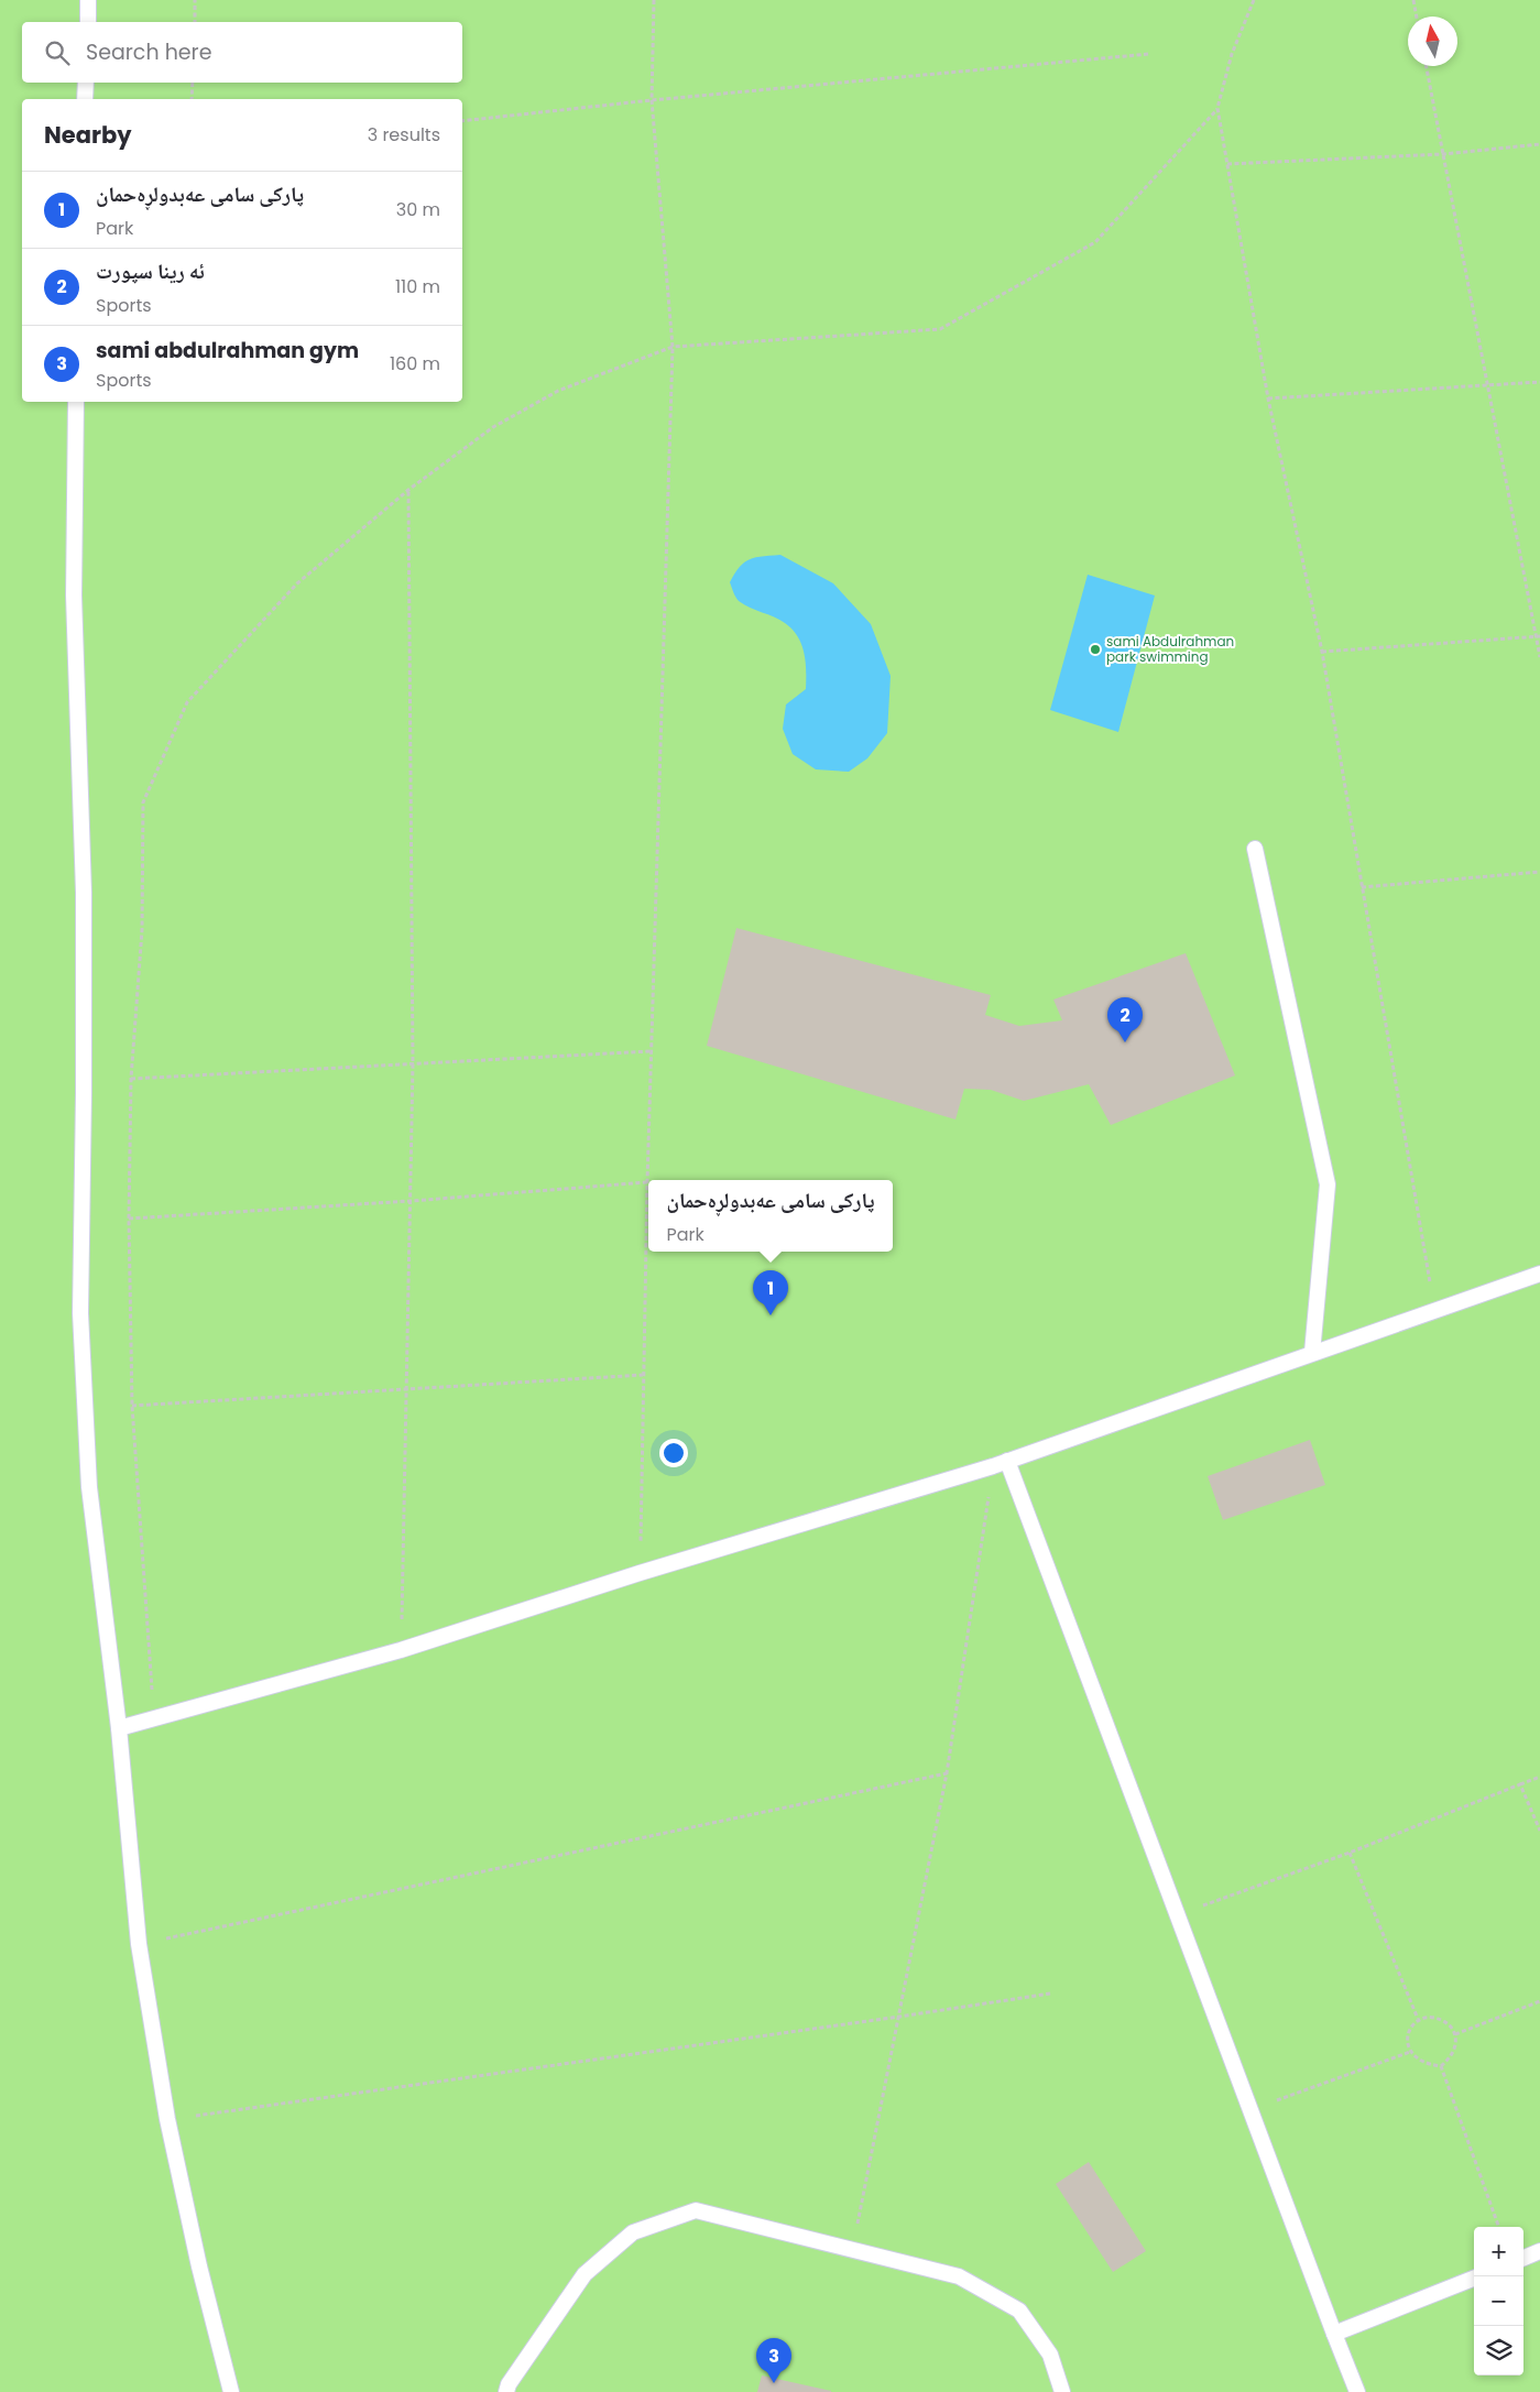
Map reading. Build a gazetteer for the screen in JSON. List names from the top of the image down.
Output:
{
  "places": ["sami Abdulrahman park swimming"],
  "north": "top",
  "page": {
    "search": "Search here",
    "heading": ["Nearby", "3 results"],
    "list": [
      {
        "mark": "1",
        "name": "پارکی سامی عەبدولڕەحمان",
        "note": "Park",
        "value": "30 m"
      },
      {
        "mark": "2",
        "name": "ئه رينا سپورت",
        "note": "Sports",
        "value": "110 m"
      },
      {
        "mark": "3",
        "name": "sami abdulrahman gym",
        "note": "Sports",
        "value": "160 m"
      }
    ],
    "pins": ["2", "1", "3"],
    "popup": ["پارکی سامی عەبدولڕەحمان", "Park"],
    "map_buttons": ["+", "−"]
  }
}
